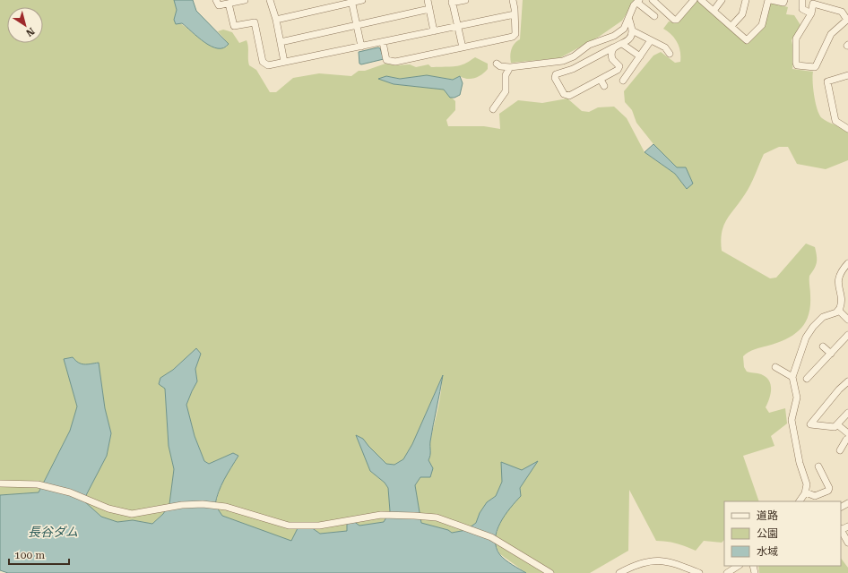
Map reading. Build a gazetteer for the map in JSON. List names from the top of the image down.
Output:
{
  "water": ["長谷ダム"],
  "legend": ["道路", "公園", "水域"],
  "scale_bar": "100 m",
  "north": "bottom right"
}
